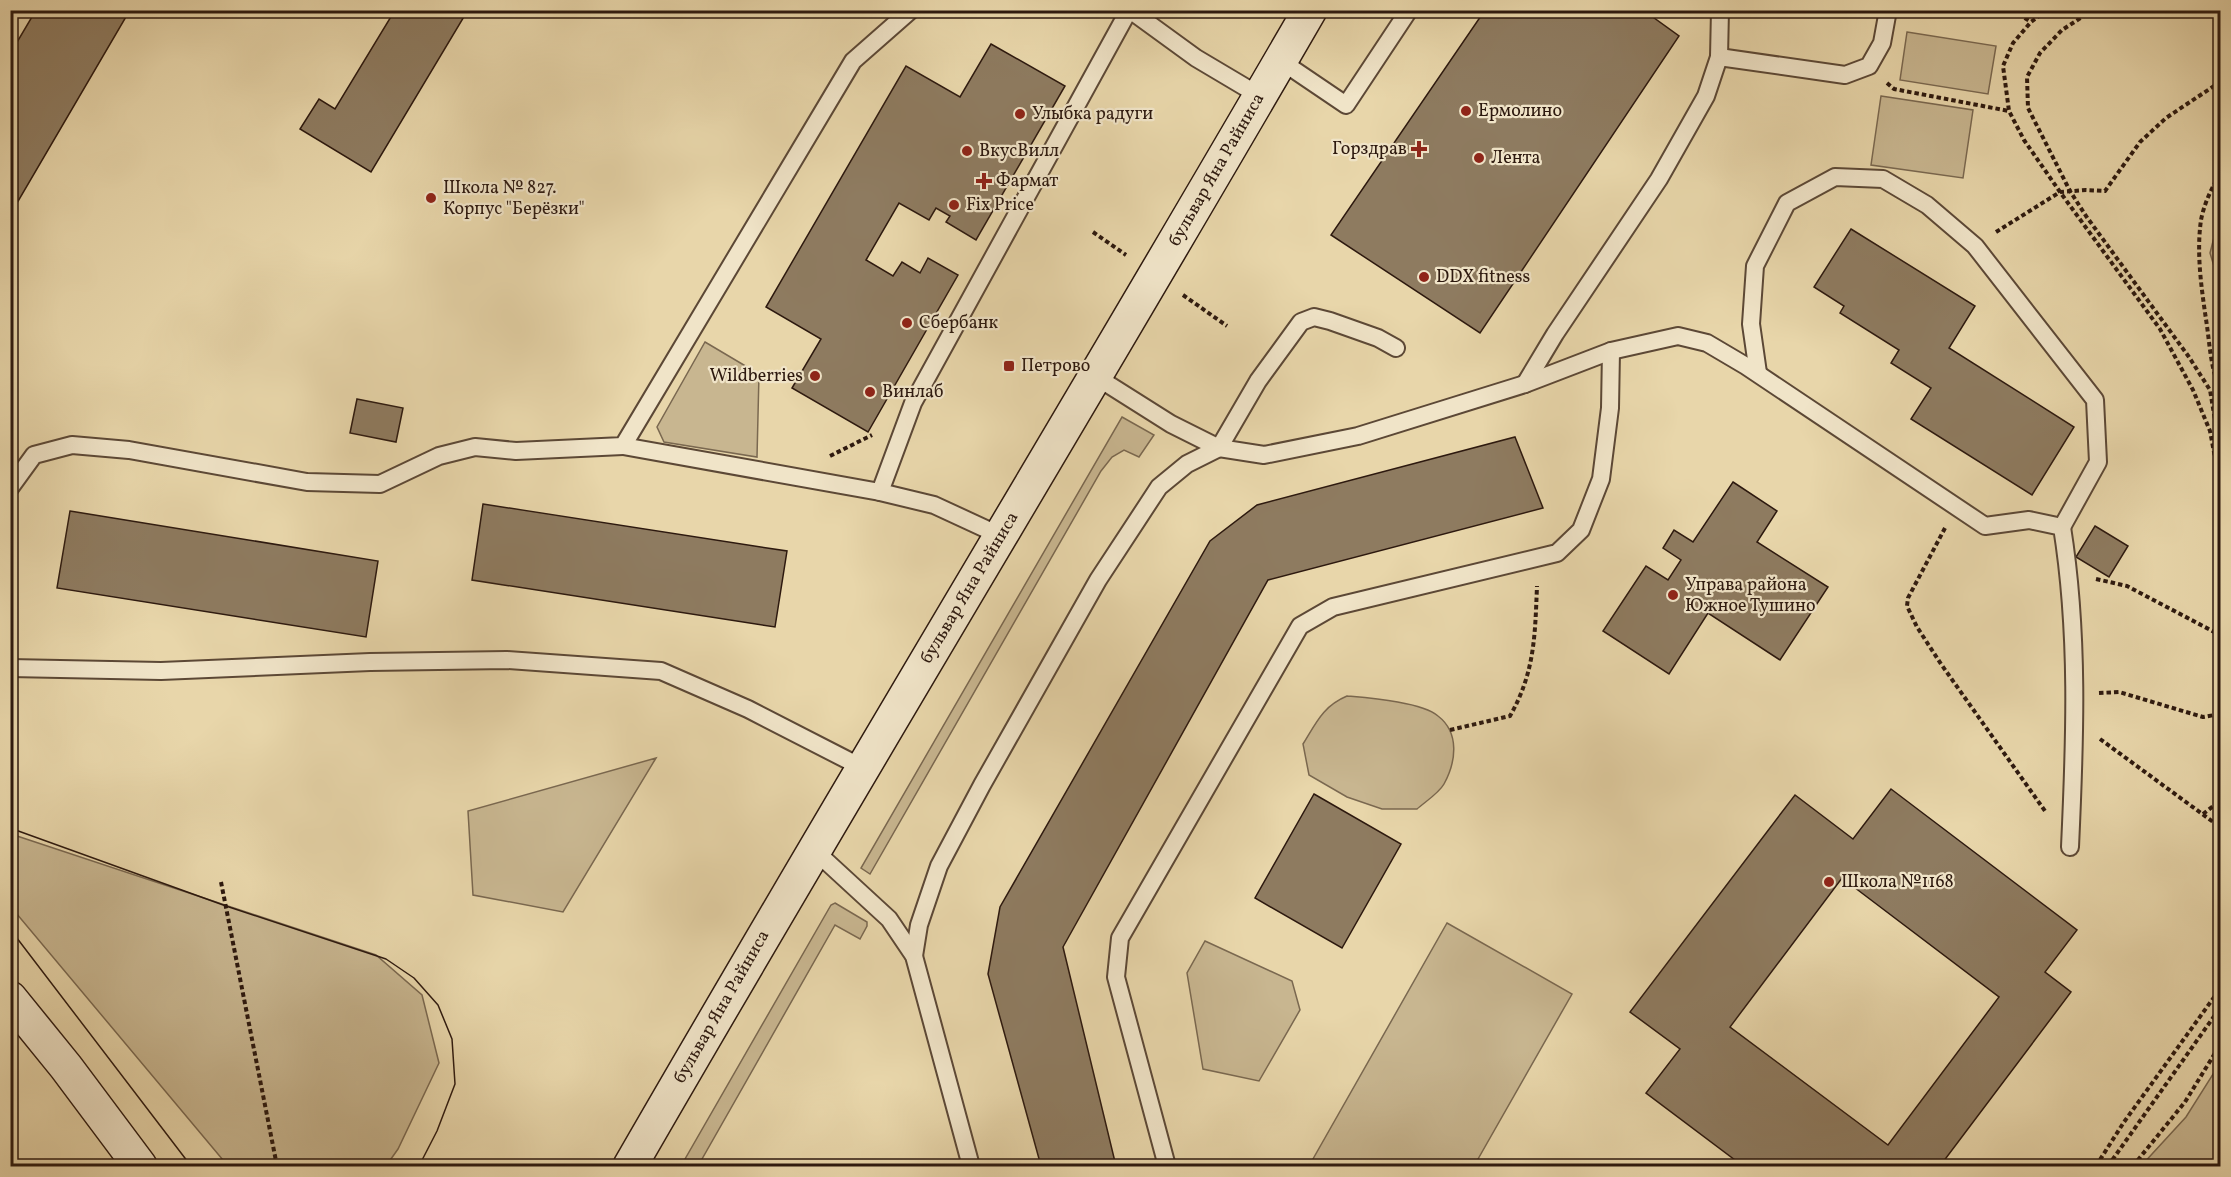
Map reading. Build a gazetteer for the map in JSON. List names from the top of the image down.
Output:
{
  "streets": {
    "main road": ["бульвар Яна Райниса"]
  },
  "places": {
    "other": [
      "Ермолино",
      "Улыбка радуги",
      "ВкусВилл",
      "Лента",
      "Школа № 827. Корпус \"Берёзки\"",
      "Fix Price",
      "DDX fitness",
      "Сбербанк",
      "Wildberries",
      "Винлаб",
      "Управа района Южное Тушино",
      "Школа №1168"
    ],
    "health": ["Горздрав", "Фармат"],
    "transit": ["Петрово"]
  }
}
